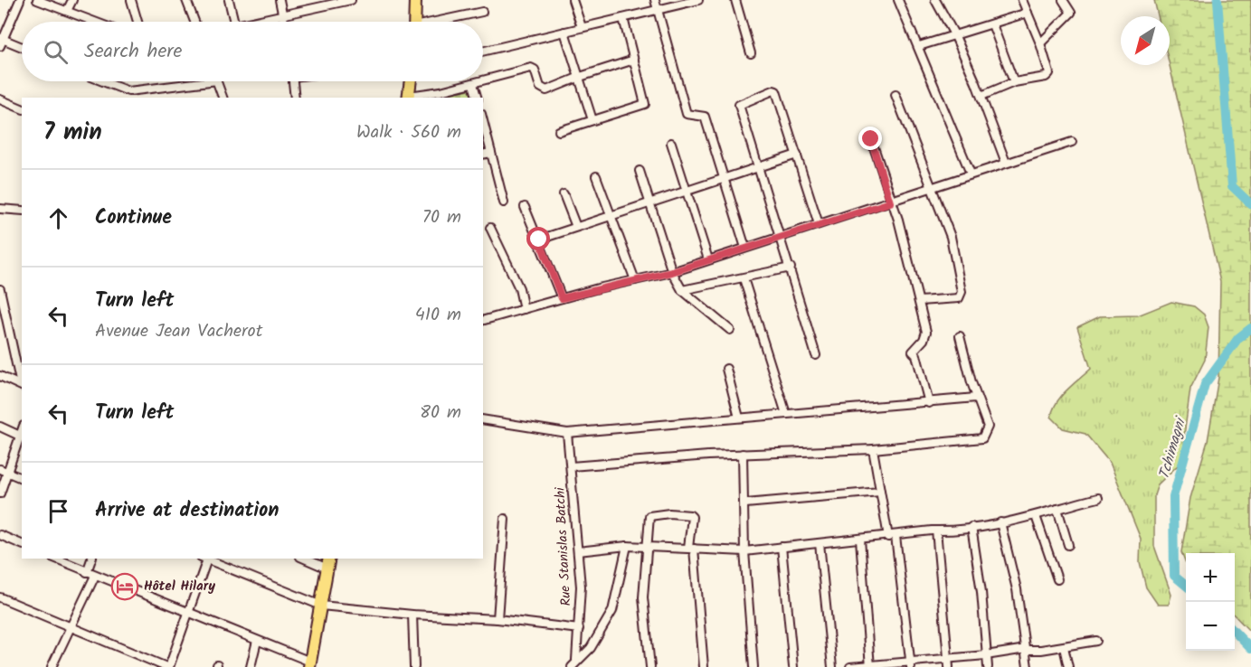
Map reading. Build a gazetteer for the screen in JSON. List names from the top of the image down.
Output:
{
  "streets": {
    "street": ["Rue Stanislas Batchi"]
  },
  "water": ["Tchimagni"],
  "places": {
    "hotel": ["Hôtel Hilary"]
  },
  "north": "bottom left",
  "page": {
    "search": "Search here",
    "heading": ["7 min", "Walk · 560 m"],
    "list": [
      ["Continue", "70 m"],
      ["Turn left", "Avenue Jean Vacherot", "410 m"],
      ["Turn left", "80 m"],
      "Arrive at destination"
    ],
    "map_buttons": ["+", "−"]
  }
}
